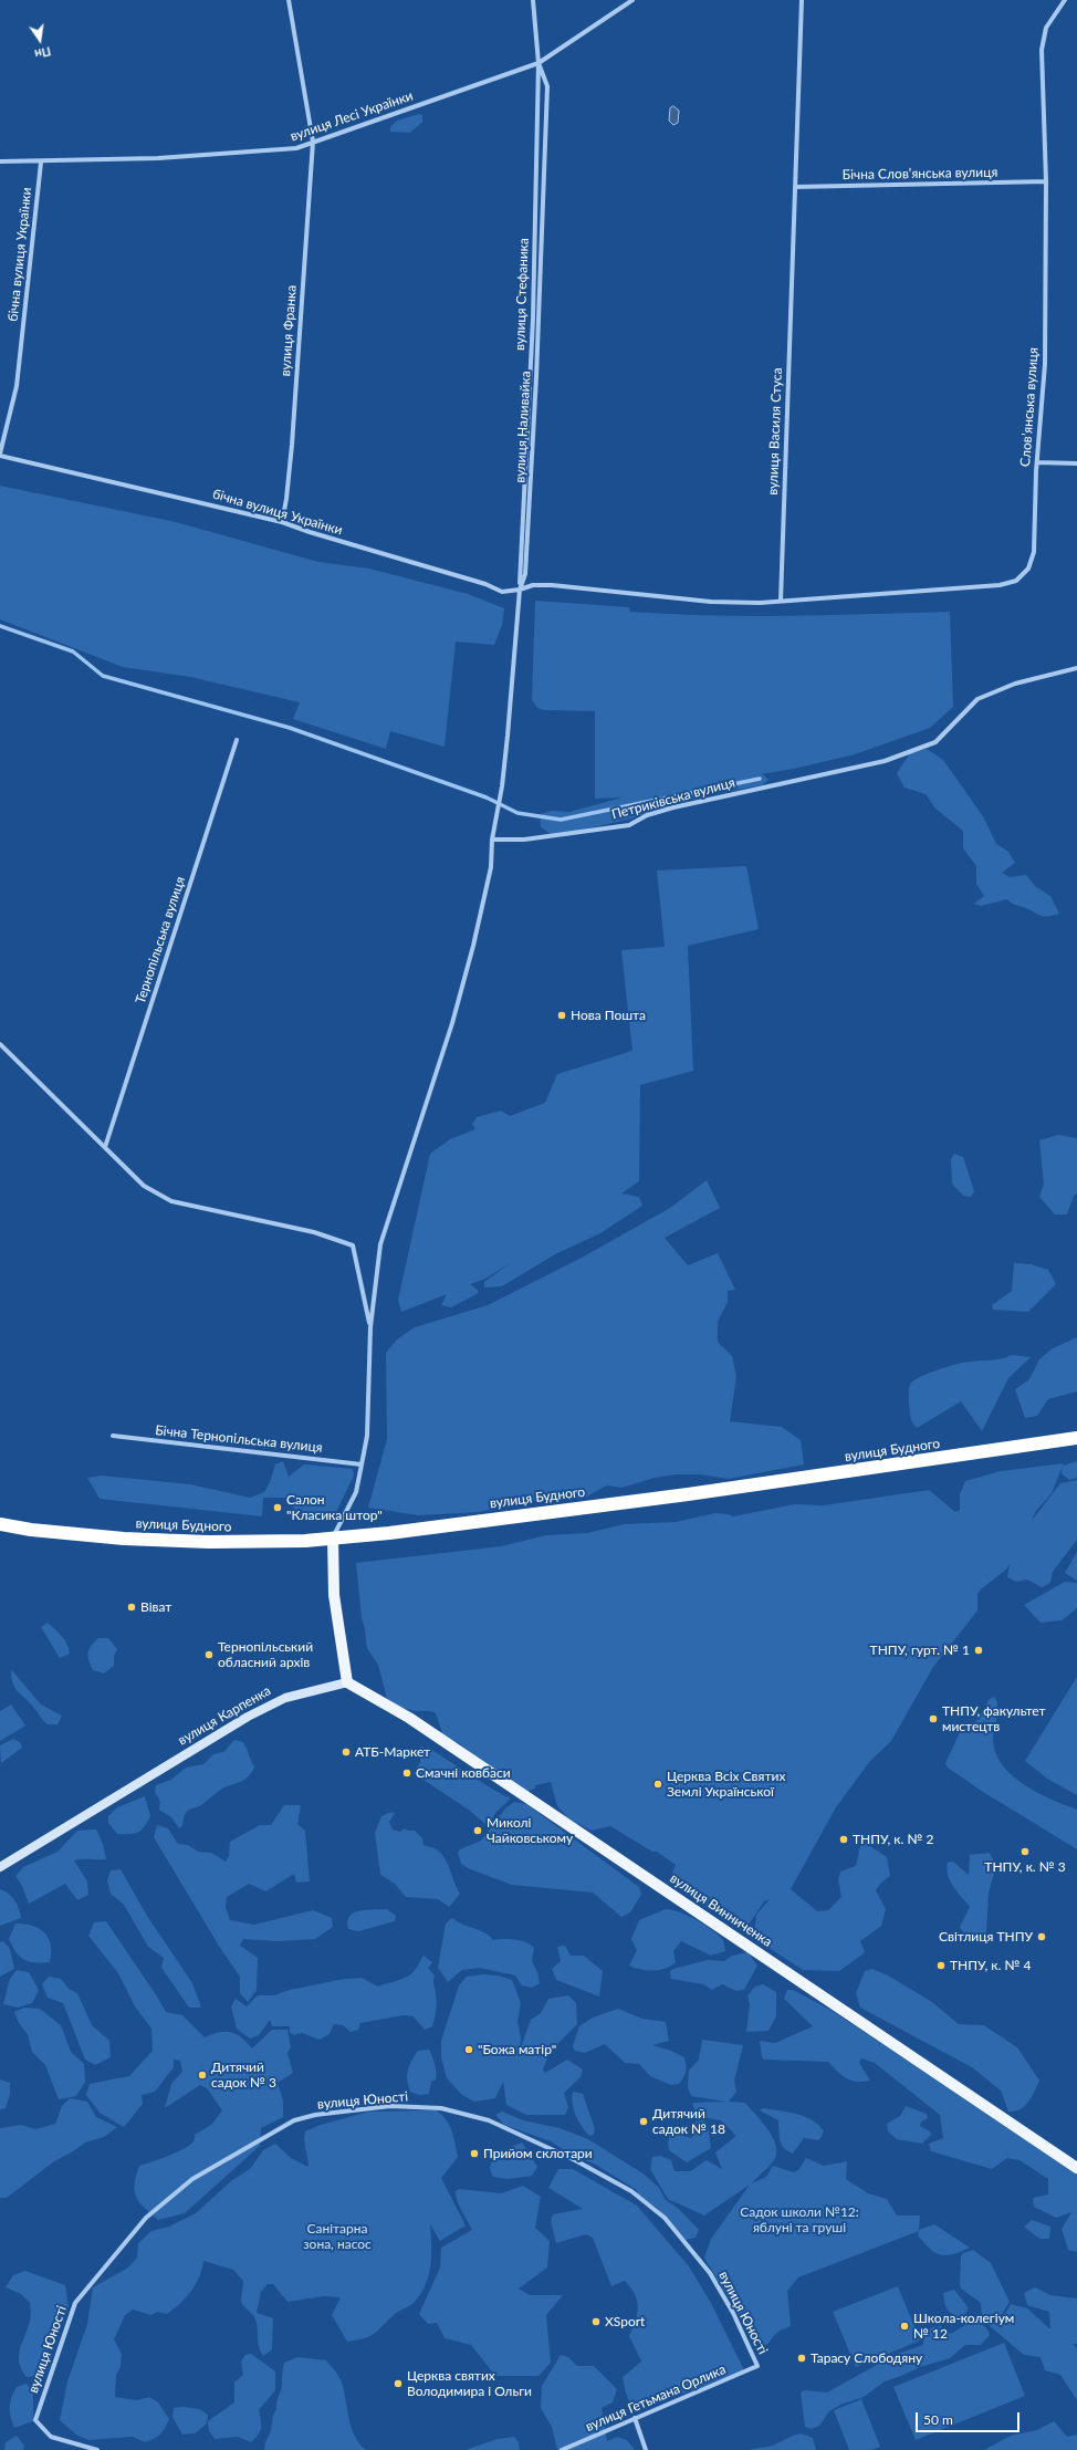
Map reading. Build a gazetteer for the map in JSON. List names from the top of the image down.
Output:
{
  "streets": {
    "highway": ["вулиця Будного"],
    "main road": ["вулиця Карпенка", "вулиця Винниченка"],
    "street": [
      "вулиця Лесі Українки",
      "Бічна Словʼянська вулиця",
      "бічна вулиця Українки",
      "вулиця Стефаника",
      "вулиця Франка",
      "Словʼянська вулиця",
      "вулиця Наливайка",
      "вулиця Василя Стуса",
      "Петриківська вулиця",
      "Тернопільська вулиця",
      "Бічна Тернопільська вулиця",
      "вулиця Юності",
      "вулиця Гетьмана Орлика"
    ]
  },
  "crossings": [
    ["вулиця Лесі Українки", "бічна вулиця Українки"],
    ["вулиця Лесі Українки", "вулиця Стефаника"],
    ["вулиця Лесі Українки", "вулиця Франка"],
    ["вулиця Лесі Українки", "вулиця Наливайка"],
    ["Бічна Словʼянська вулиця", "Словʼянська вулиця"],
    ["Бічна Словʼянська вулиця", "вулиця Василя Стуса"],
    ["бічна вулиця Українки", "вулиця Стефаника"],
    ["бічна вулиця Українки", "вулиця Франка"],
    ["бічна вулиця Українки", "вулиця Наливайка"],
    ["вулиця Стефаника", "вулиця Наливайка"],
    ["Словʼянська вулиця", "вулиця Василя Стуса"],
    ["вулиця Наливайка", "Петриківська вулиця"],
    ["вулиця Карпенка", "вулиця Винниченка"],
    ["вулиця Юності", "вулиця Гетьмана Орлика"]
  ],
  "parks": ["Садок школи №12: яблуні та груші", "Санітарна зона, насос"],
  "places": [
    "Нова Пошта",
    "Салон \"Класика штор\"",
    "Віват",
    "ТНПУ, гурт. № 1",
    "Тернопільський обласний архів",
    "ТНПУ, факультет мистецтв",
    "АТБ-Маркет",
    "Смачні ковбаси",
    "Церква Всіх Святих Землі Української",
    "Миколі Чайковському",
    "ТНПУ, к. № 2",
    "ТНПУ, к. № 3",
    "Світлиця ТНПУ",
    "ТНПУ, к. № 4",
    "\"Божа матір\"",
    "Дитячий садок № 3",
    "Дитячий садок № 18",
    "Прийом склотари",
    "XSport",
    "Школа-колегіум № 12",
    "Тарасу Слободяну",
    "Церква святих Володимира і Ольги"
  ],
  "scale_bar": "50 m",
  "north": "bottom"
}
